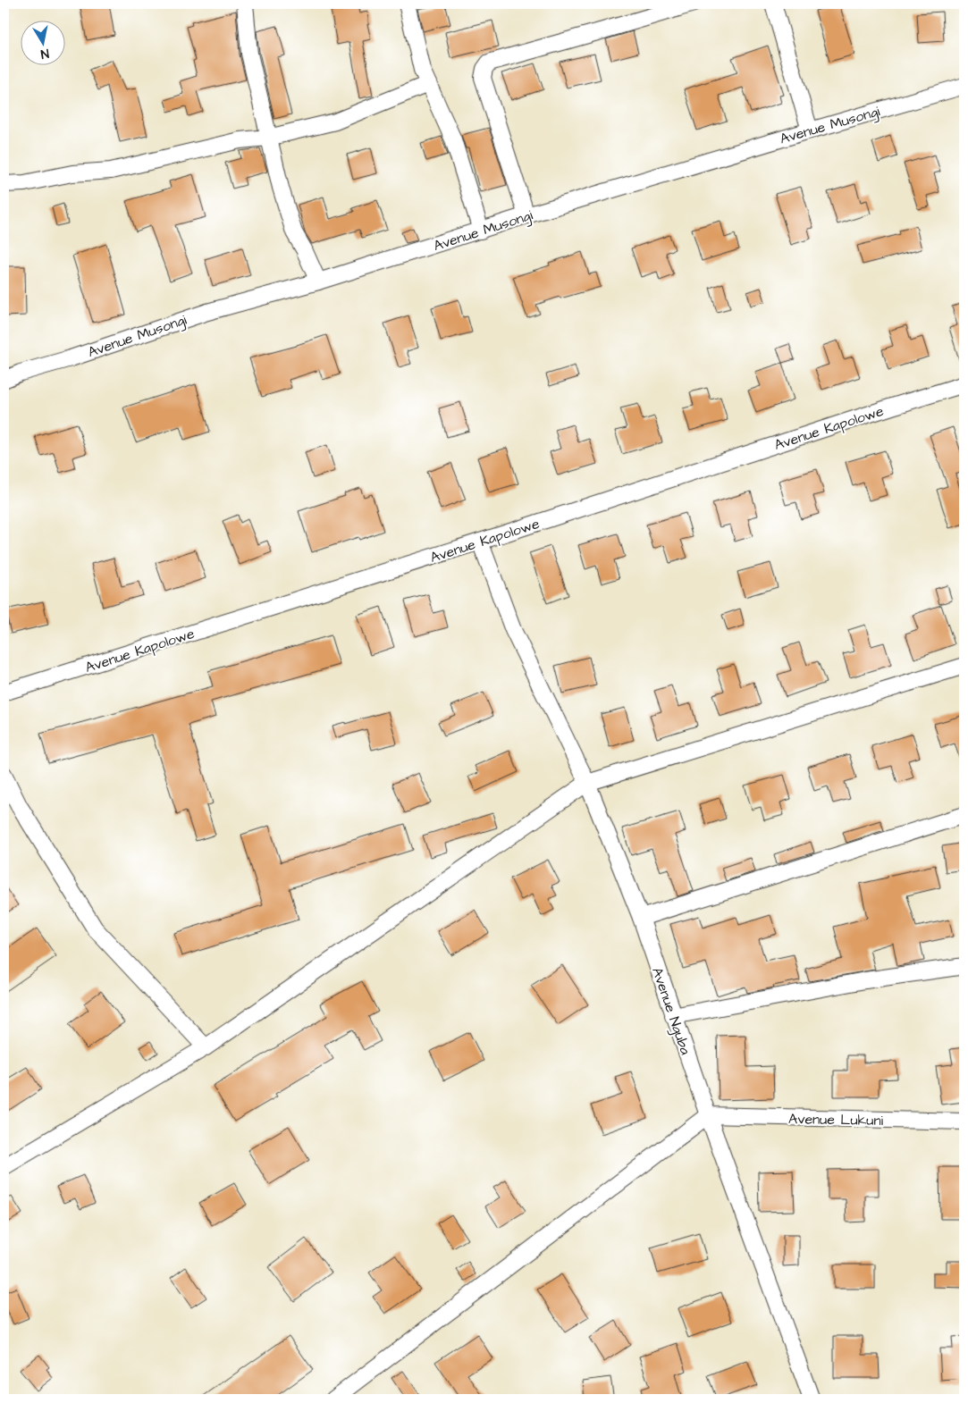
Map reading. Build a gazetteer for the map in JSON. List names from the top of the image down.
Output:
{
  "streets": {
    "street": [
      "Avenue Musongi",
      "Avenue Kapolowe",
      "Avenue Nguba",
      "Avenue Lukuni"
    ]
  },
  "crossings": [
    ["Avenue Kapolowe", "Avenue Nguba"],
    ["Avenue Nguba", "Avenue Lukuni"]
  ],
  "north": "bottom"
}
